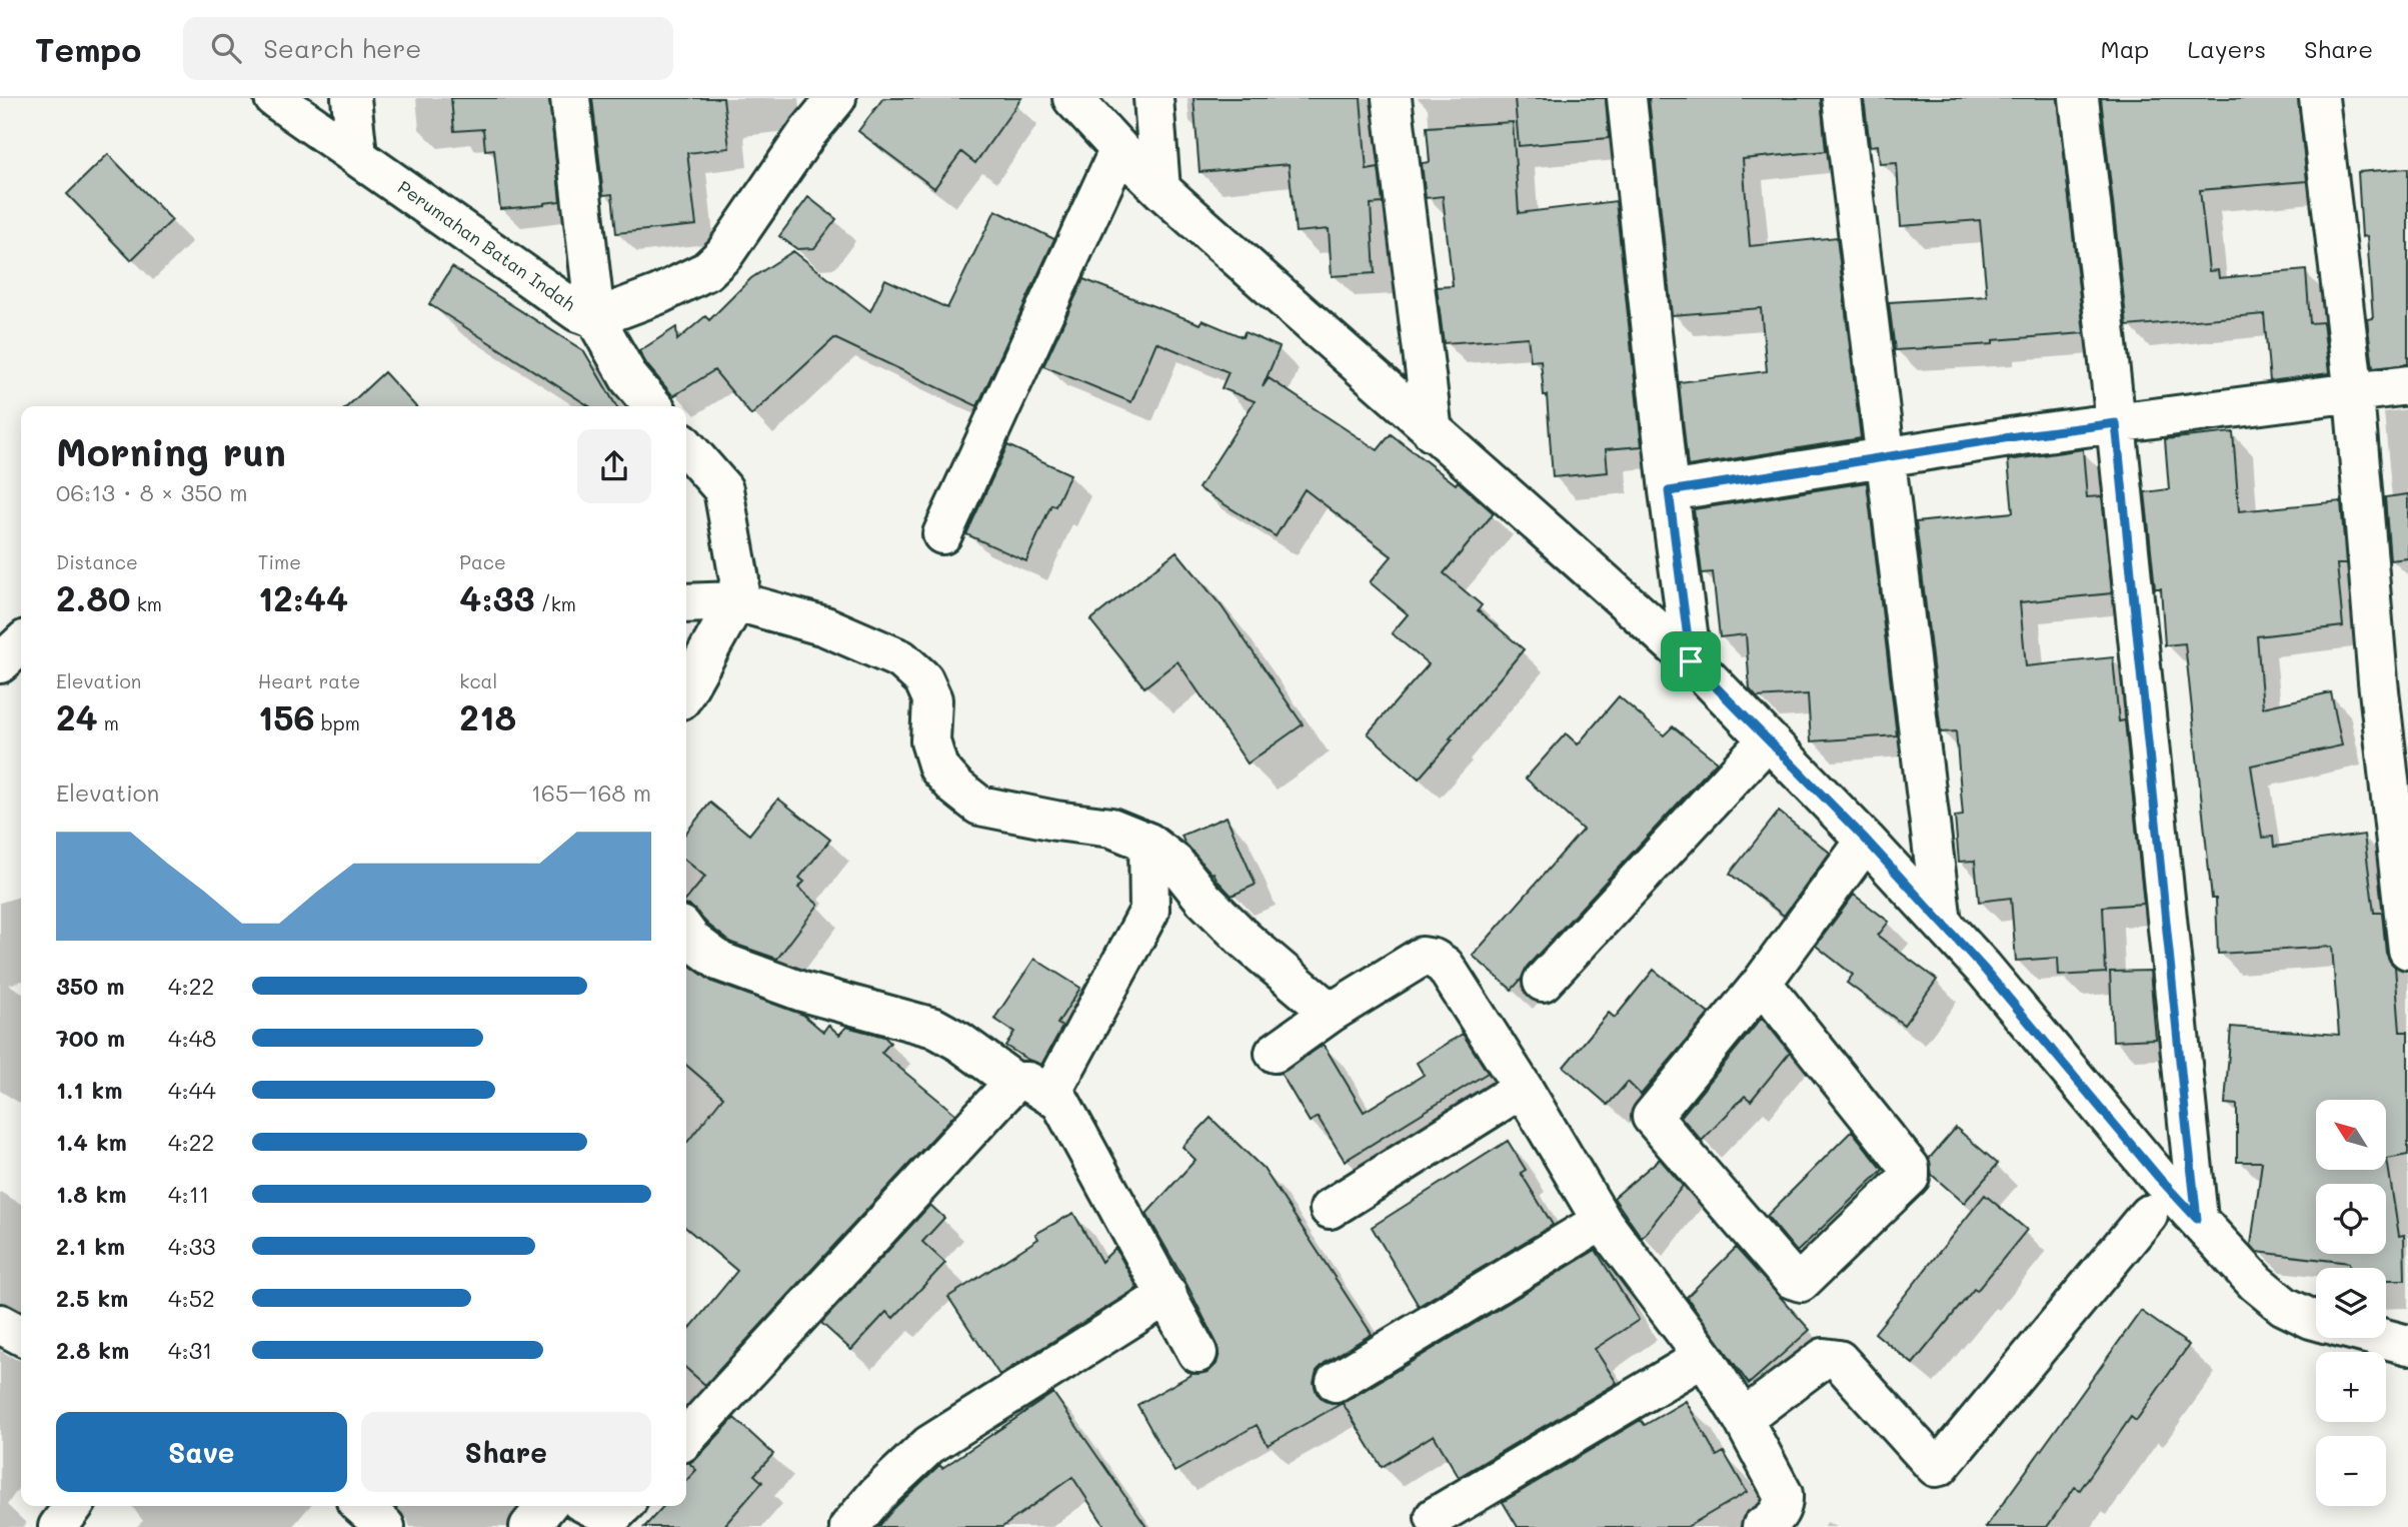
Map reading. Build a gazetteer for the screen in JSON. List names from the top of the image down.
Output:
{
  "streets": {
    "street": ["Perumahan Batan Indah"]
  },
  "north": "top left",
  "page": {
    "header": "Tempo",
    "search": "Search here",
    "nav": ["Map", "Layers", "Share"],
    "heading": ["Morning run", "06:13 · 8 × 350 m"],
    "stats": [
      ["Distance", "2.80 km"],
      ["Time", "12:44"],
      ["Pace", "4:33 /km"],
      ["Elevation", "24 m"],
      ["Heart rate", "156 bpm"],
      ["kcal", "218"]
    ],
    "chart": ["Elevation", "165–168 m"],
    "list": [
      {
        "name": "350 m",
        "note": "4:22"
      },
      {
        "name": "700 m",
        "note": "4:48"
      },
      {
        "name": "1.1 km",
        "note": "4:44"
      },
      {
        "name": "1.4 km",
        "note": "4:22"
      },
      {
        "name": "1.8 km",
        "note": "4:11"
      },
      {
        "name": "2.1 km",
        "note": "4:33"
      },
      {
        "name": "2.5 km",
        "note": "4:52"
      },
      {
        "name": "2.8 km",
        "note": "4:31"
      }
    ],
    "map_buttons": ["+", "−"],
    "buttons": ["Save", "Share"]
  }
}
